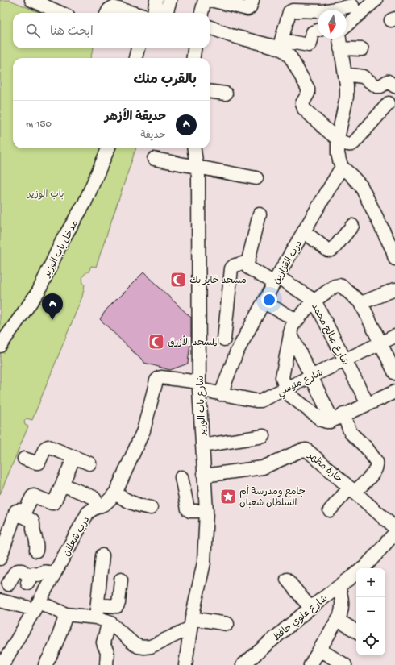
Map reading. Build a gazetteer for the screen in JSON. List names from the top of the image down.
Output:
{
  "streets": {
    "street": [
      "مدخل باب الوزير",
      "درب القزازين",
      "شارع صالح محمد",
      "شارع منيسي",
      "شارع باب الوزير",
      "حارة مظهر",
      "درب شعلان",
      "شارع علوي حافظ"
    ]
  },
  "crossings": [
    ["درب القزازين", "شارع صالح محمد"],
    ["درب القزازين", "شارع منيسي"],
    ["شارع صالح محمد", "شارع منيسي"],
    ["شارع منيسي", "شارع باب الوزير"],
    ["شارع منيسي", "درب شعلان"],
    ["شارع باب الوزير", "حارة مظهر"],
    ["شارع باب الوزير", "درب شعلان"]
  ],
  "parks": ["باب الوزير"],
  "places": {
    "mosque": ["مسجد خاير بك", "المسجد الأزرق"],
    "place": ["جامع ومدرسة أم السلطان شعبان"]
  },
  "north": "bottom",
  "page": {
    "search": "ابحث هنا",
    "heading": "بالقرب منك",
    "list": [
      {
        "mark": "A",
        "name": "حديقة الأزهر",
        "note": "حديقة",
        "value": "150 m"
      }
    ],
    "pins": "A",
    "map_buttons": ["+", "−"]
  }
}
